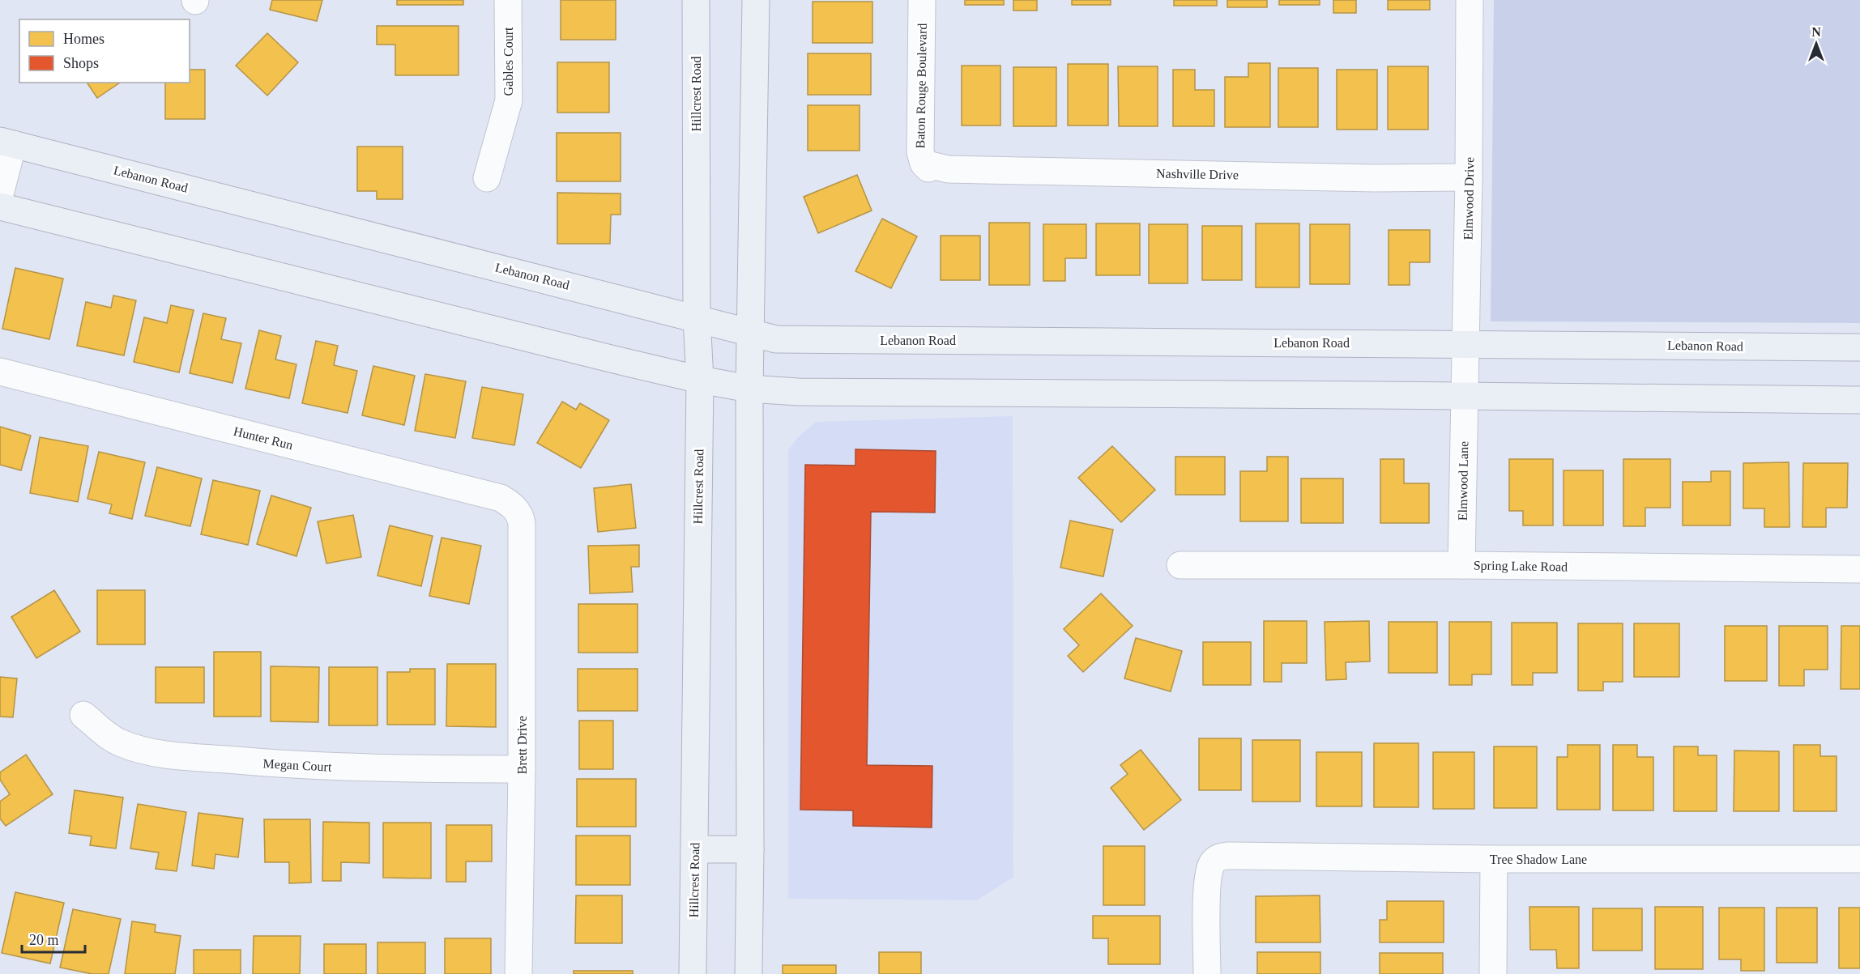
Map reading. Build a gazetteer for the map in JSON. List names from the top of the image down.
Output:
{
  "streets": {
    "main road": ["Hillcrest Road", "Lebanon Road"],
    "street": [
      "Gables Court",
      "Baton Rouge Boulevard",
      "Nashville Drive",
      "Elmwood Drive",
      "Hunter Run",
      "Elmwood Lane",
      "Spring Lake Road",
      "Brett Drive",
      "Megan Court",
      "Tree Shadow Lane"
    ]
  },
  "crossings": [
    ["Baton Rouge Boulevard", "Nashville Drive"],
    ["Hillcrest Road", "Lebanon Road"],
    ["Nashville Drive", "Elmwood Drive"],
    ["Lebanon Road", "Elmwood Drive"],
    ["Elmwood Drive", "Elmwood Lane"],
    ["Hunter Run", "Brett Drive"],
    ["Elmwood Lane", "Spring Lake Road"],
    ["Brett Drive", "Megan Court"]
  ],
  "legend": ["Homes", "Shops"],
  "scale_bar": "20 m",
  "north": "top"
}
